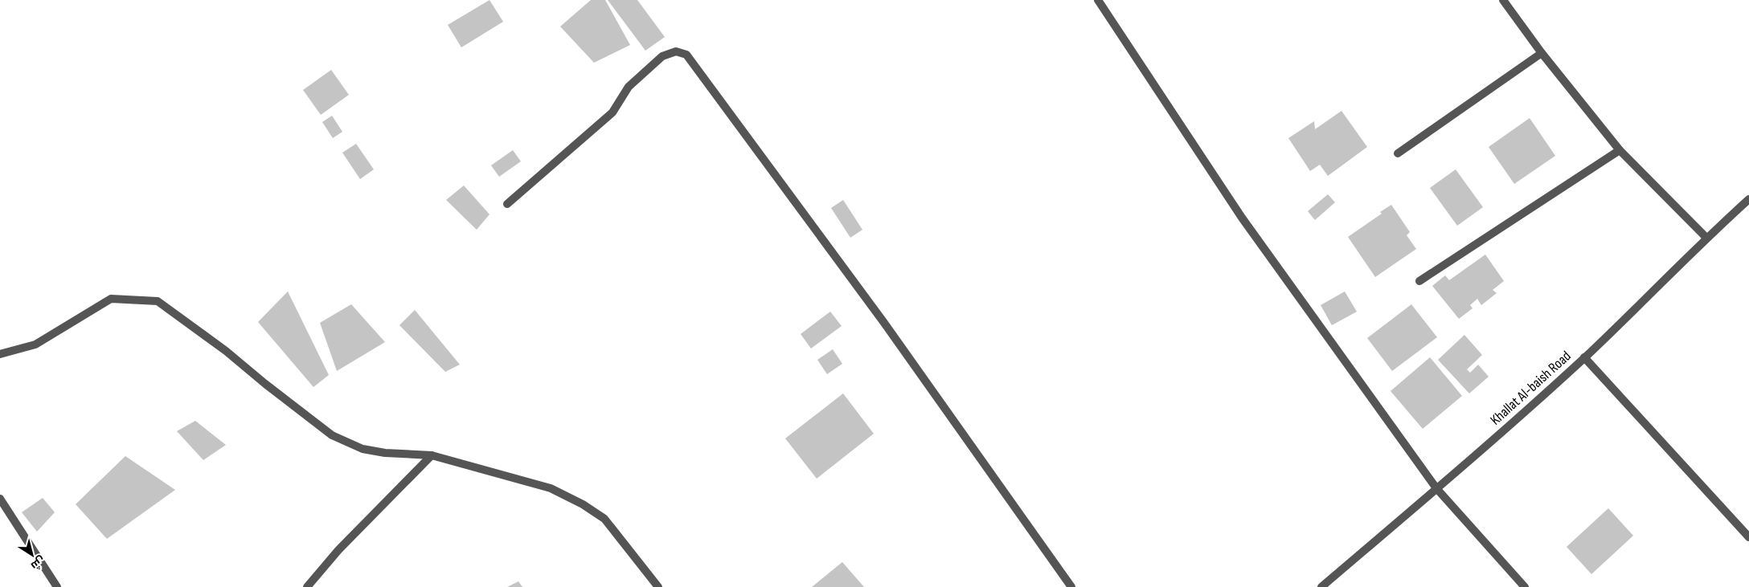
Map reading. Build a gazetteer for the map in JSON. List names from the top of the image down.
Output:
{
  "streets": {
    "street": ["Khallat Al-baish Road"]
  },
  "north": "bottom right"
}
